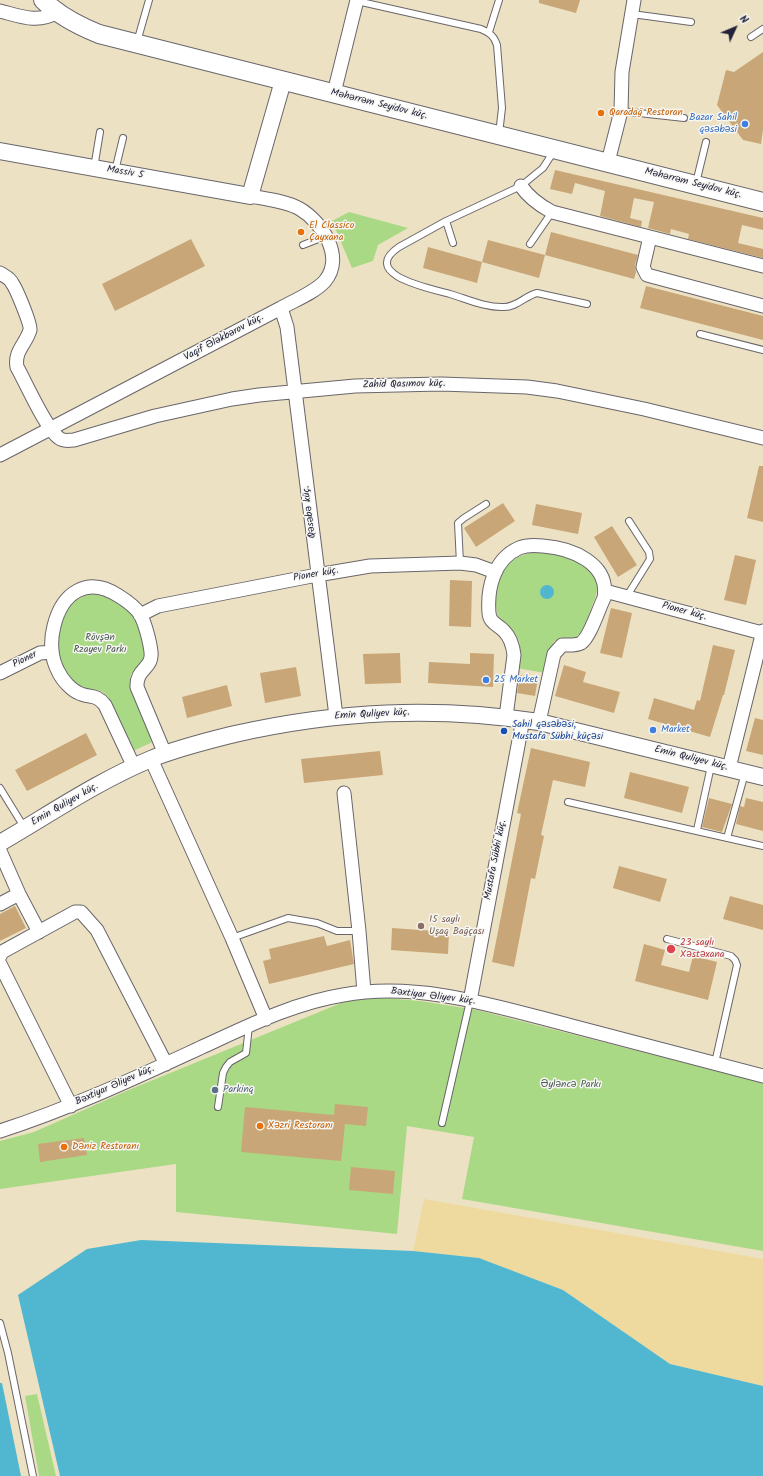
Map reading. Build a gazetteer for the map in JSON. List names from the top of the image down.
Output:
{
  "streets": {
    "main road": ["Məhərrəm Seyidov küç."],
    "street": [
      "Massiv 5",
      "Vaqif Ələkbərov küç.",
      "Zahid Qasımov küç.",
      "Qəsəbə küç.",
      "Pioner küç.",
      "Pioner",
      "Emin Quliyev küç.",
      "Mustafa Sübhi küç.",
      "Bəxtiyar Əliyev küç."
    ]
  },
  "crossings": [
    ["Massiv 5", "Vaqif Ələkbərov küç."],
    ["Vaqif Ələkbərov küç.", "Zahid Qasımov küç."],
    ["Vaqif Ələkbərov küç.", "Qəsəbə küç."],
    ["Zahid Qasımov küç.", "Qəsəbə küç."],
    ["Qəsəbə küç.", "Pioner küç."],
    ["Qəsəbə küç.", "Emin Quliyev küç."],
    ["Pioner küç.", "Mustafa Sübhi küç."],
    ["Emin Quliyev küç.", "Mustafa Sübhi küç."],
    ["Mustafa Sübhi küç.", "Bəxtiyar Əliyev küç."]
  ],
  "parks": ["Rövşən Rzayev Parkı", "Əyləncə Parkı"],
  "places": [
    "Qaradağ Restoran",
    "Bazar Sahil qəsəbəsi",
    "El Classico Çayxana",
    "25 Market",
    "Market",
    "Sahil qəsəbəsi, Mustafa Sübhi küçəsi",
    "15 saylı Uşaq Bağçası",
    "23 saylı Xəstəxana",
    "Parkinq",
    "Xəzri Restoranı",
    "Dəniz Restoranı"
  ],
  "north": "top right"
}
